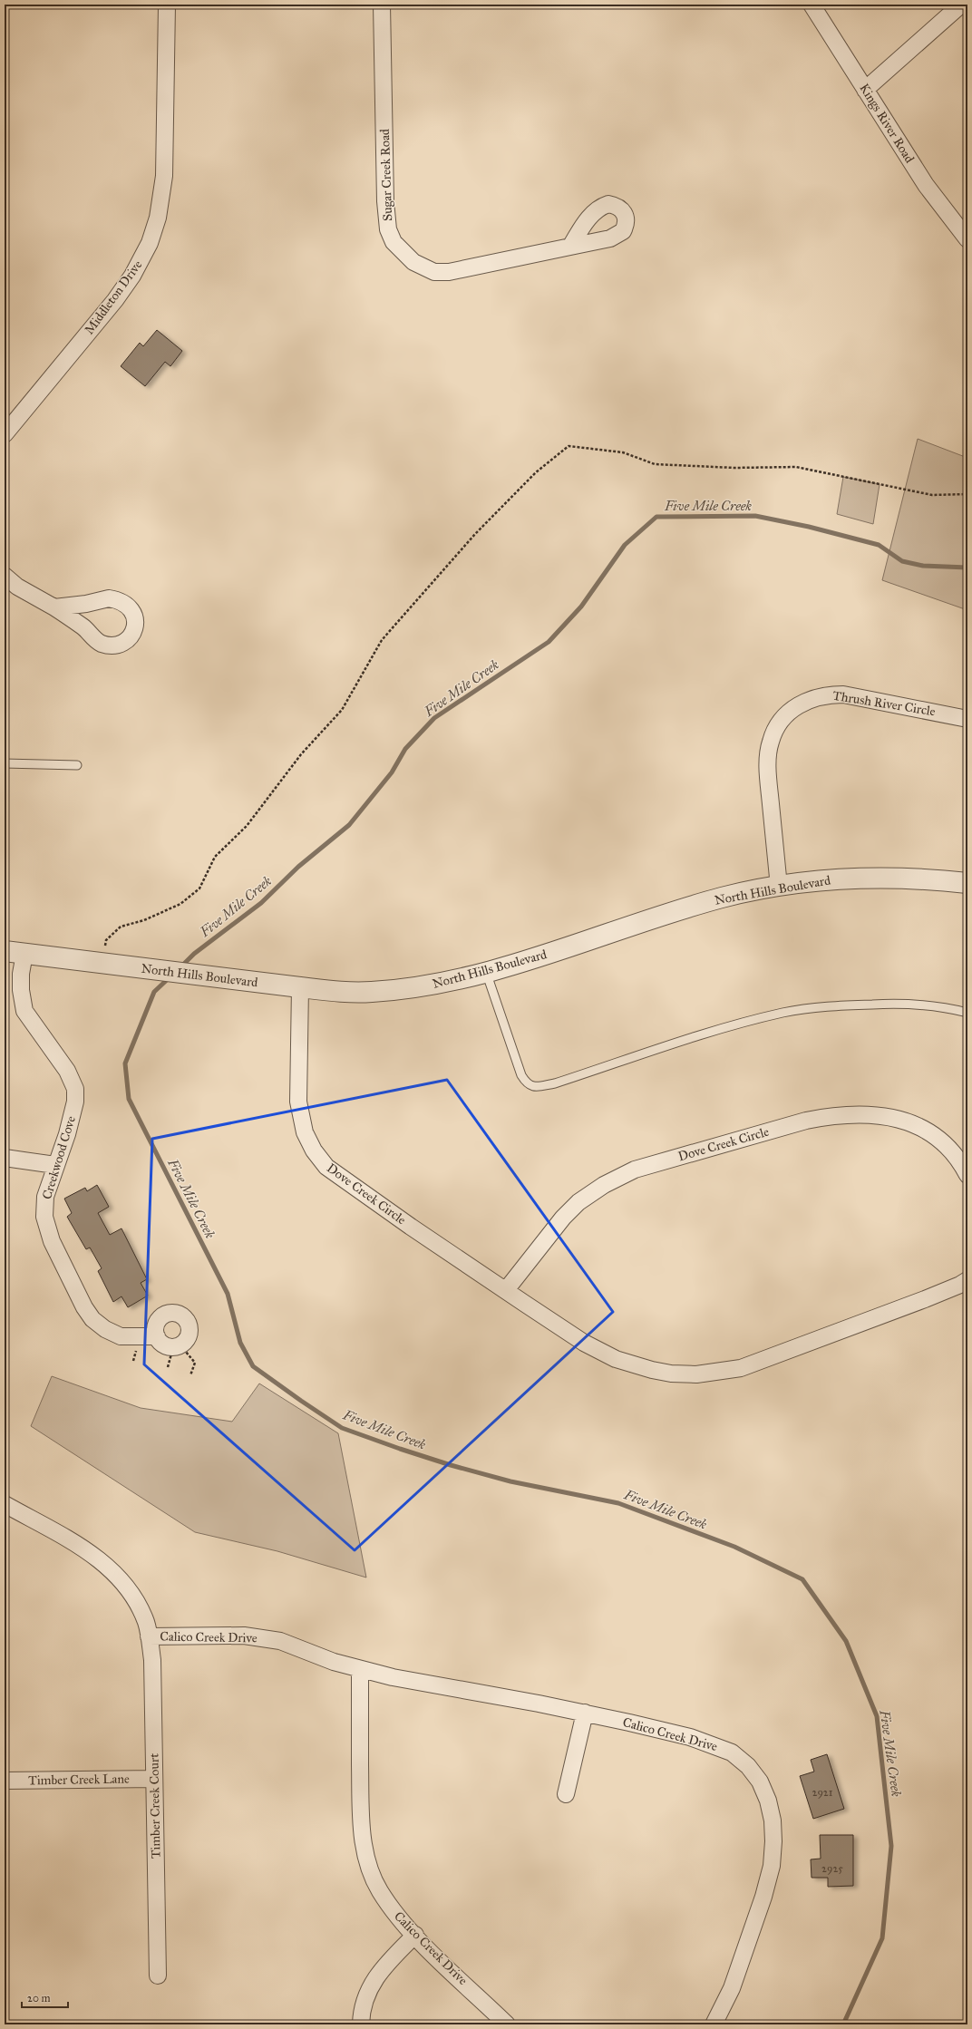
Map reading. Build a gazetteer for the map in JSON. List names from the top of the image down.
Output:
{
  "streets": {
    "street": [
      "Kings River Road",
      "Sugar Creek Road",
      "Middleton Drive",
      "Thrush River Circle",
      "North Hills Boulevard",
      "Dove Creek Circle",
      "Creekwood Cove",
      "Calico Creek Drive",
      "Timber Creek Lane",
      "Timber Creek Court"
    ]
  },
  "crossings": [
    ["Thrush River Circle", "North Hills Boulevard"],
    ["North Hills Boulevard", "Dove Creek Circle"],
    ["North Hills Boulevard", "Creekwood Cove"],
    ["Calico Creek Drive", "Timber Creek Court"],
    ["Timber Creek Lane", "Timber Creek Court"]
  ],
  "water": ["Five Mile Creek"],
  "house_numbers": ["2921", "2925"],
  "scale_bar": "20 m"
}
